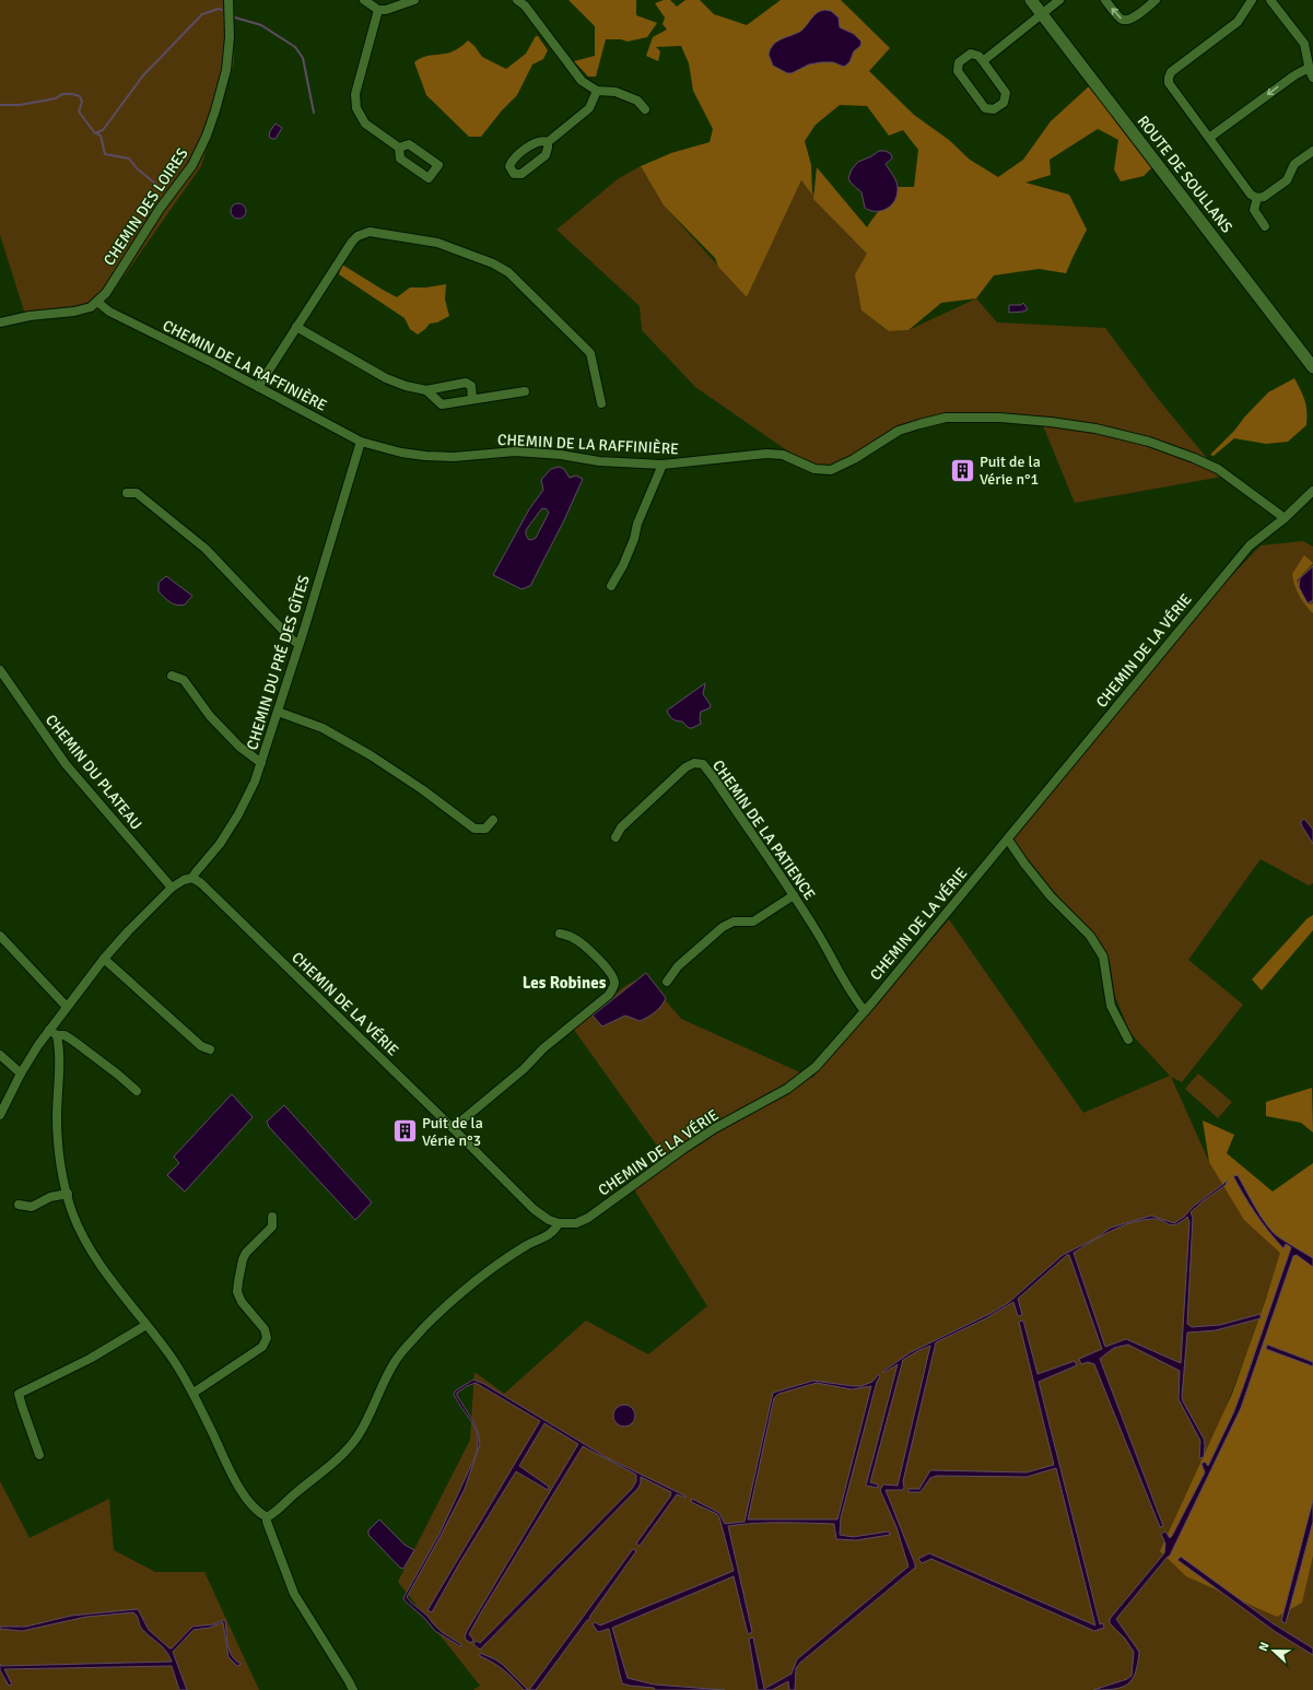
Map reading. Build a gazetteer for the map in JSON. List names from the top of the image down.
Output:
{
  "streets": {
    "main road": ["ROUTE DE SOULLANS"],
    "street": [
      "CHEMIN DES LOIRES",
      "CHEMIN DE LA RAFFINIÈRE",
      "CHEMIN DE LA VÉRIE",
      "CHEMIN DU PRÉ DES GÎTES",
      "CHEMIN DU PLATEAU",
      "CHEMIN DE LA PATIENCE"
    ]
  },
  "crossings": [
    ["CHEMIN DES LOIRES", "CHEMIN DE LA RAFFINIÈRE"],
    ["CHEMIN DE LA RAFFINIÈRE", "CHEMIN DE LA VÉRIE"],
    ["CHEMIN DE LA RAFFINIÈRE", "CHEMIN DU PRÉ DES GÎTES"],
    ["CHEMIN DE LA VÉRIE", "CHEMIN DU PRÉ DES GÎTES"],
    ["CHEMIN DE LA VÉRIE", "CHEMIN DE LA PATIENCE"]
  ],
  "districts": ["Les Robines"],
  "places": {
    "building": ["Puit de la Vérie n°1", "Puit de la Vérie n°3"]
  },
  "north": "left"
}
